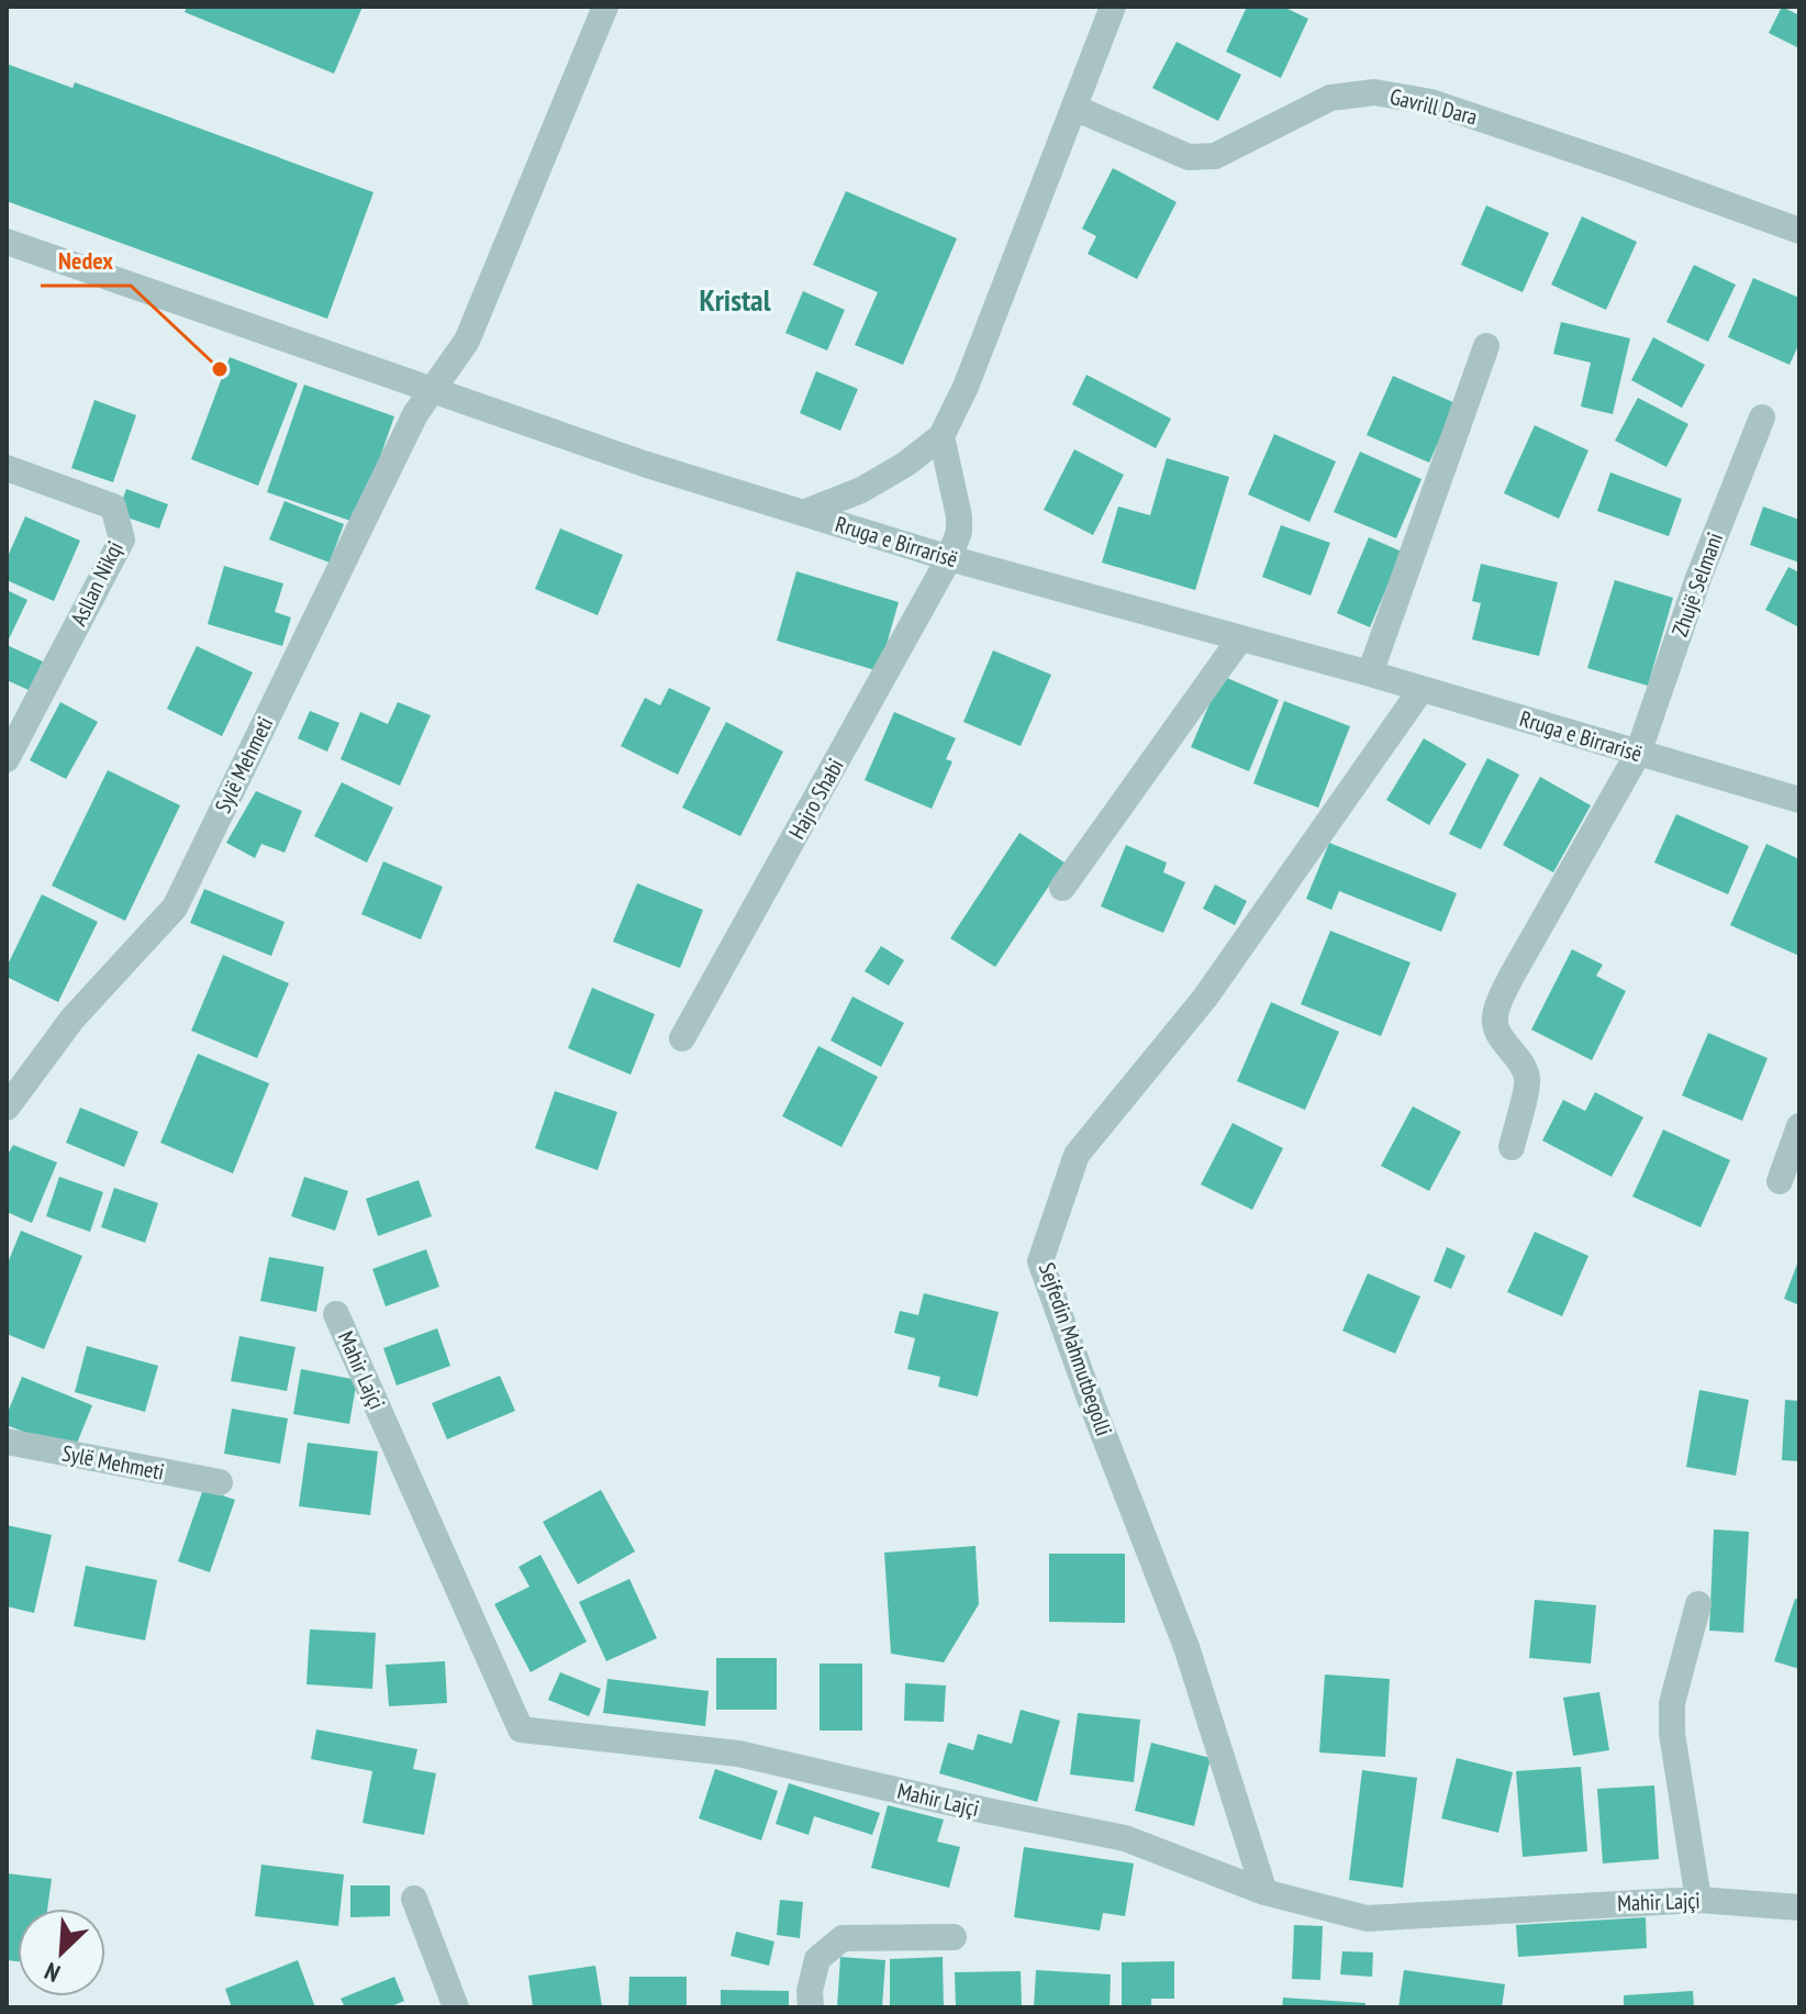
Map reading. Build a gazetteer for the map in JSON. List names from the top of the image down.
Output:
{
  "streets": {
    "street": [
      "Gavrill Dara",
      "Rruga e Birrarisë",
      "Asllan Nikqi",
      "Zhujë Selmani",
      "Sylë Mehmeti",
      "Hajro Shabi",
      "Sejfedin Mahmutbegolli",
      "Mahir Lajçi"
    ]
  },
  "crossings": [
    ["Rruga e Birrarisë", "Zhujë Selmani"],
    ["Rruga e Birrarisë", "Sylë Mehmeti"],
    ["Rruga e Birrarisë", "Hajro Shabi"],
    ["Rruga e Birrarisë", "Sejfedin Mahmutbegolli"],
    ["Sejfedin Mahmutbegolli", "Mahir Lajçi"]
  ],
  "districts": ["Kristal"],
  "places": ["Nedex"],
  "north": "bottom left"
}
